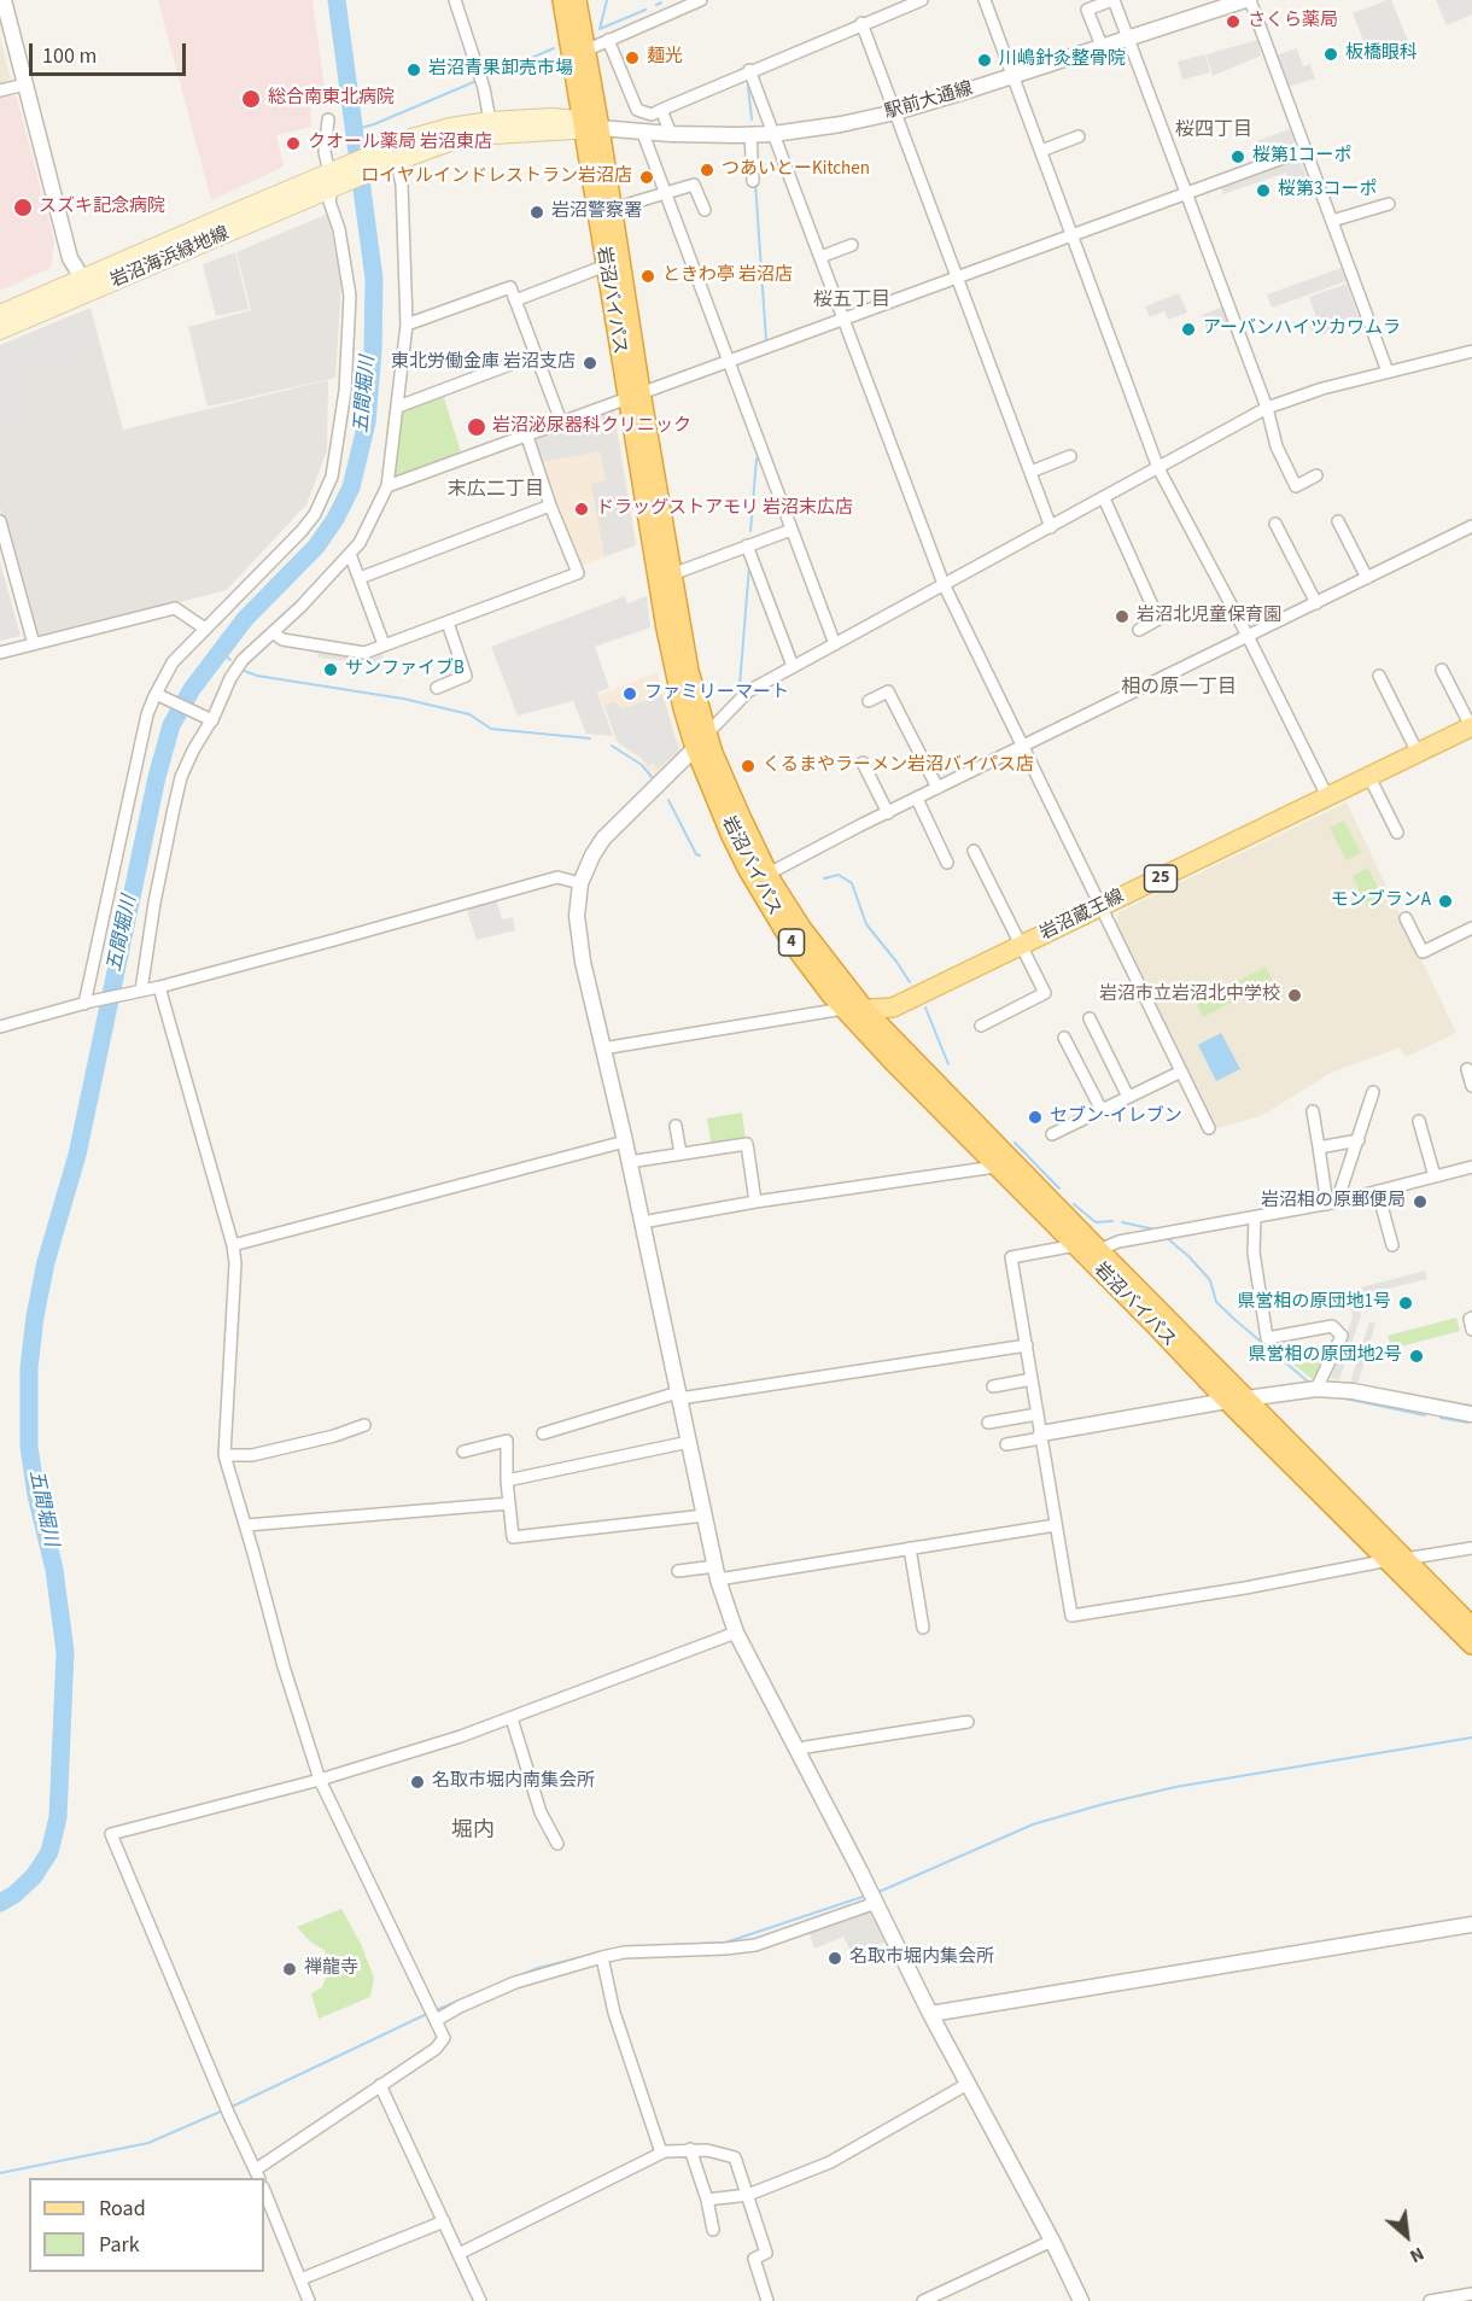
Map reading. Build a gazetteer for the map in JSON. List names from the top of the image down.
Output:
{
  "streets": {
    "highway": ["岩沼バイパス", "4"],
    "main road": ["岩沼海浜緑地線", "25", "岩沼蔵王線"],
    "street": ["駅前大通線"]
  },
  "crossings": [
    ["駅前大通線", "岩沼バイパス"],
    ["岩沼バイパス", "岩沼蔵王線"]
  ],
  "districts": [
    "桜四丁目",
    "桜五丁目",
    "末広二丁目",
    "相の原一丁目",
    "堀内"
  ],
  "water": ["五間堀川"],
  "places": [
    "さくら薬局",
    "板橋眼科",
    "麺光",
    "川嶋針灸整骨院",
    "岩沼青果卸売市場",
    "総合南東北病院",
    "クオール薬局 岩沼東店",
    "桜第1コーポ",
    "つあいとーKitchen",
    "ロイヤルインドレストラン岩沼店",
    "桜第3コーポ",
    "スズキ記念病院",
    "岩沼警察署",
    "ときわ亭 岩沼店",
    "アーバンハイツカワムラ",
    "東北労働金庫 岩沼支店",
    "岩沼泌尿器科クリニック",
    "ドラッグストアモリ 岩沼末広店",
    "岩沼北児童保育園",
    "サンファイブB",
    "ファミリーマート",
    "くるまやラーメン岩沼バイパス店",
    "モンブランA",
    "岩沼市立岩沼北中学校",
    "セブン-イレブン",
    "岩沼相の原郵便局",
    "県営相の原団地1号",
    "県営相の原団地2号",
    "名取市堀内南集会所",
    "名取市堀内集会所",
    "禅龍寺"
  ],
  "legend": ["Road", "Park"],
  "scale_bar": "100 m",
  "north": "bottom right"
}
